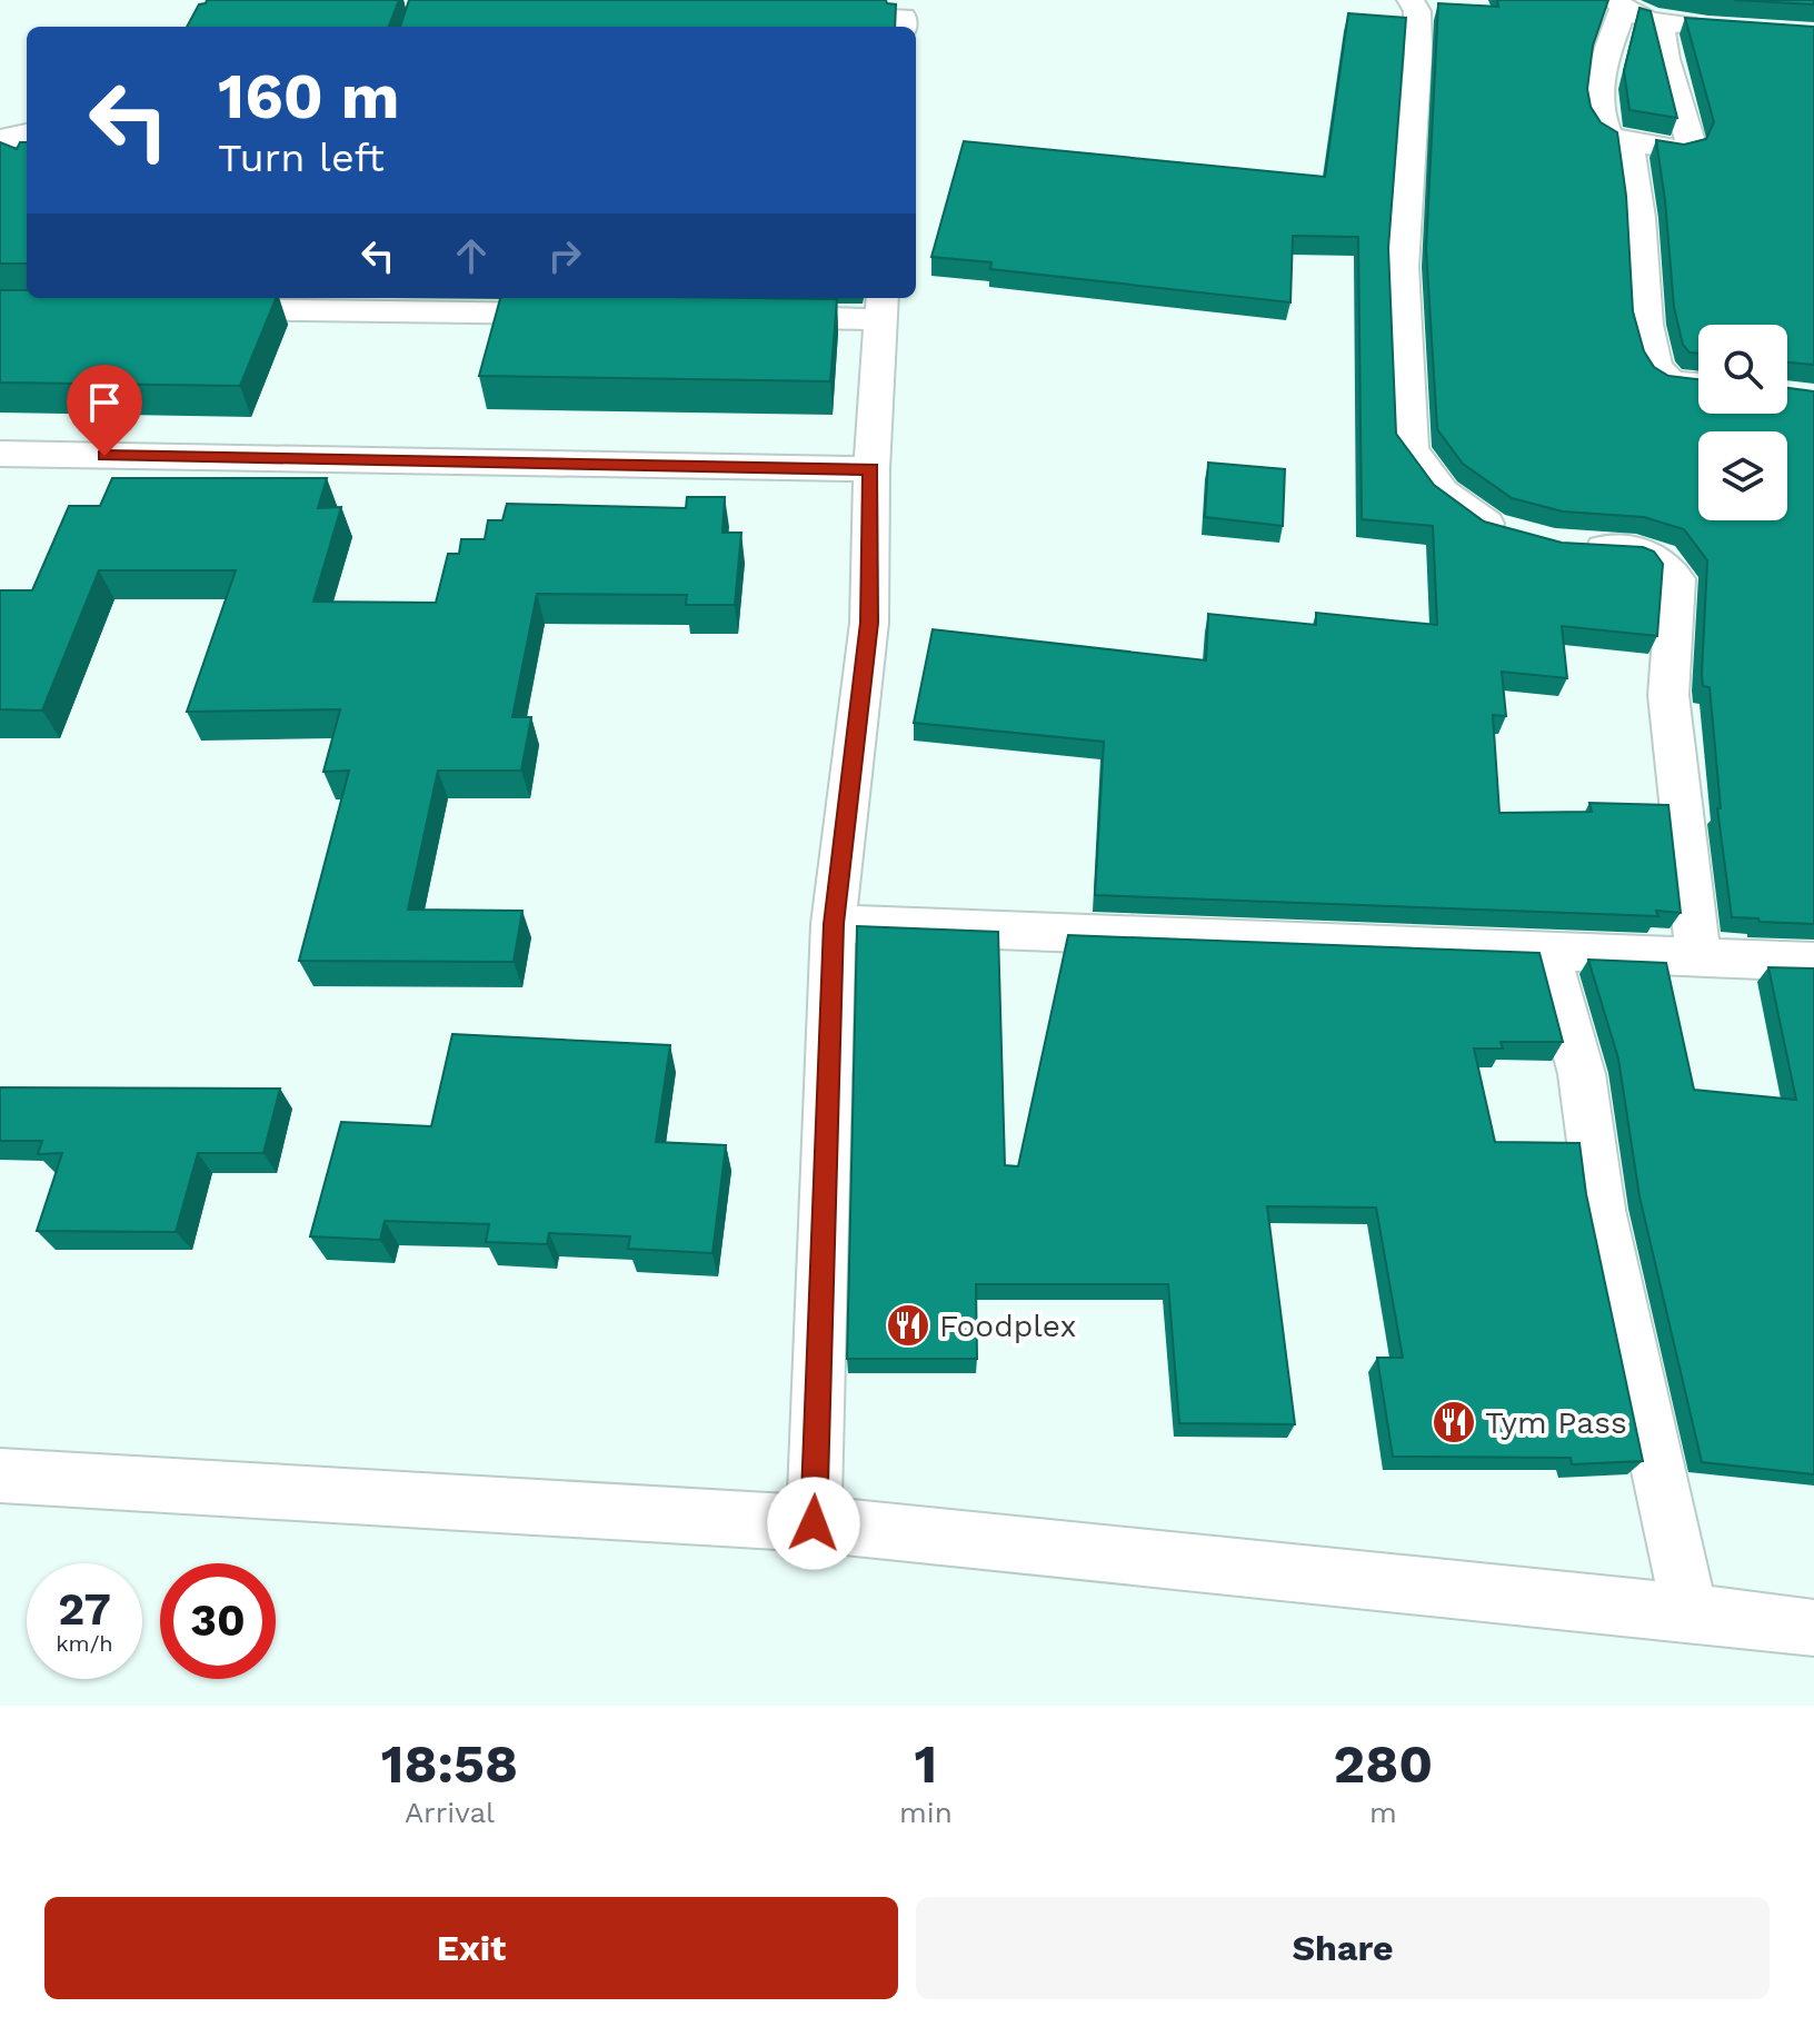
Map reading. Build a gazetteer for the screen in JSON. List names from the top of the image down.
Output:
{
  "places": {
    "restaurant": ["Foodplex", "Tym Pass"]
  },
  "page": {
    "turn": ["160 m", "Turn left"],
    "speed": "27 km/h",
    "limit": "30",
    "eta": [
      "18:58",
      "Arrival",
      "1",
      "min",
      "280",
      "m"
    ],
    "buttons": ["Exit", "Share"]
  }
}
